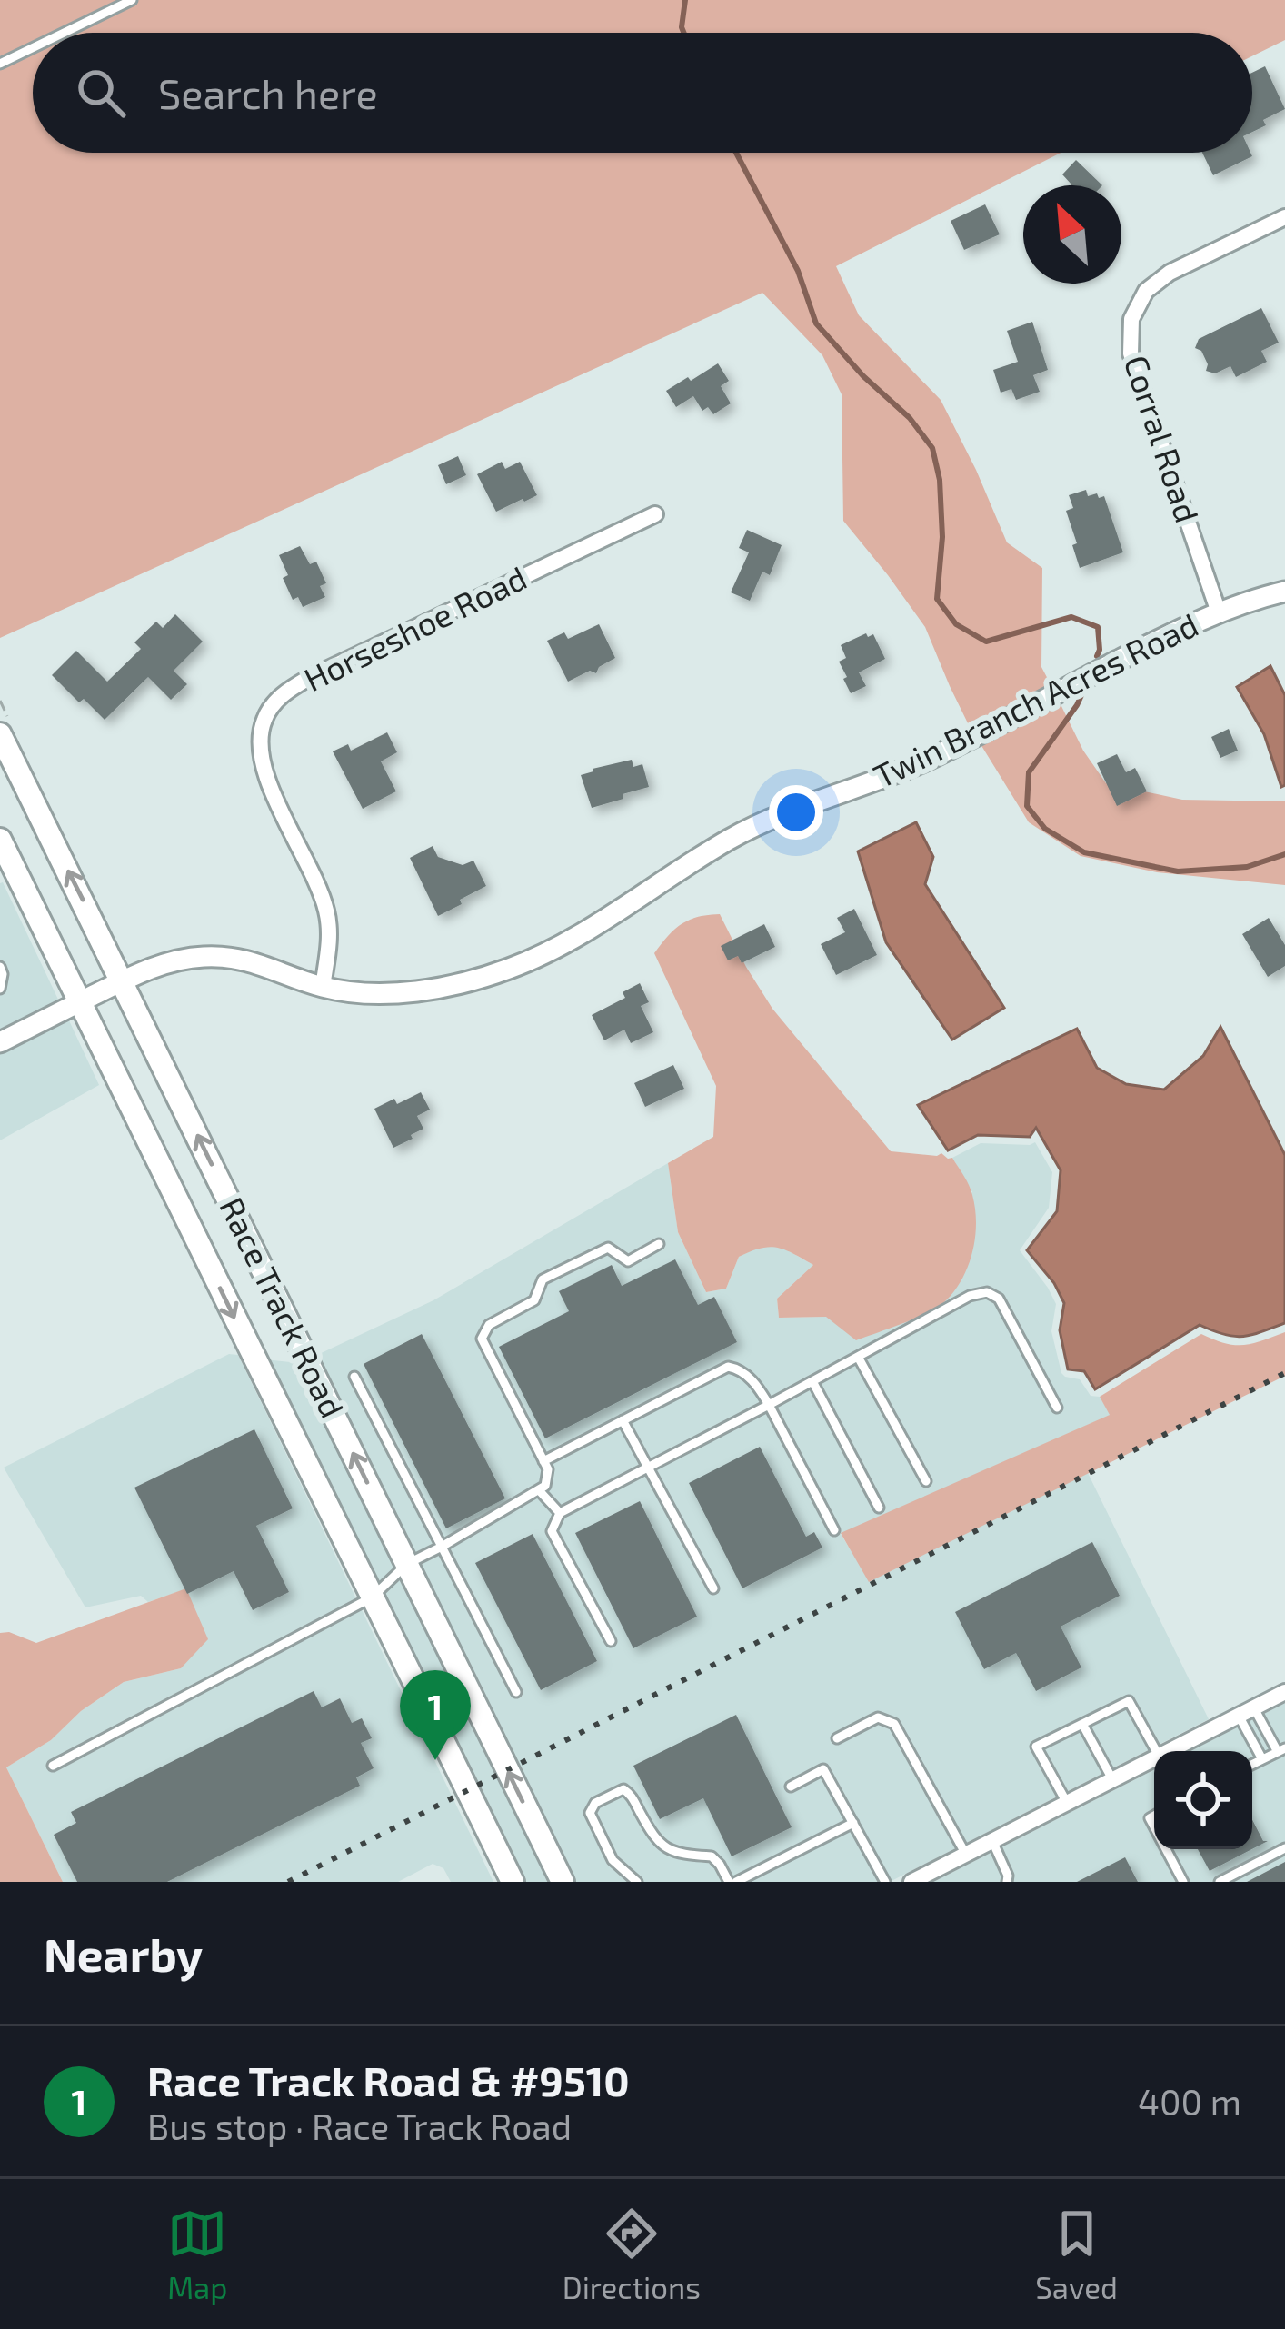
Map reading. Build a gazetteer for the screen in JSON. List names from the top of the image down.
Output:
{
  "streets": {
    "main road": ["Race Track Road"],
    "street": ["Corral Road", "Horseshoe Road", "Twin Branch Acres Road"]
  },
  "crossings": [
    ["Corral Road", "Twin Branch Acres Road"],
    ["Horseshoe Road", "Twin Branch Acres Road"],
    ["Twin Branch Acres Road", "Race Track Road"]
  ],
  "north": "top left",
  "page": {
    "search": "Search here",
    "pins": "1",
    "heading": "Nearby",
    "list": [
      {
        "mark": "1",
        "name": "Race Track Road & #9510",
        "note": "Bus stop · Race Track Road",
        "value": "400 m"
      }
    ],
    "nav": ["Map", "Directions", "Saved"]
  }
}
